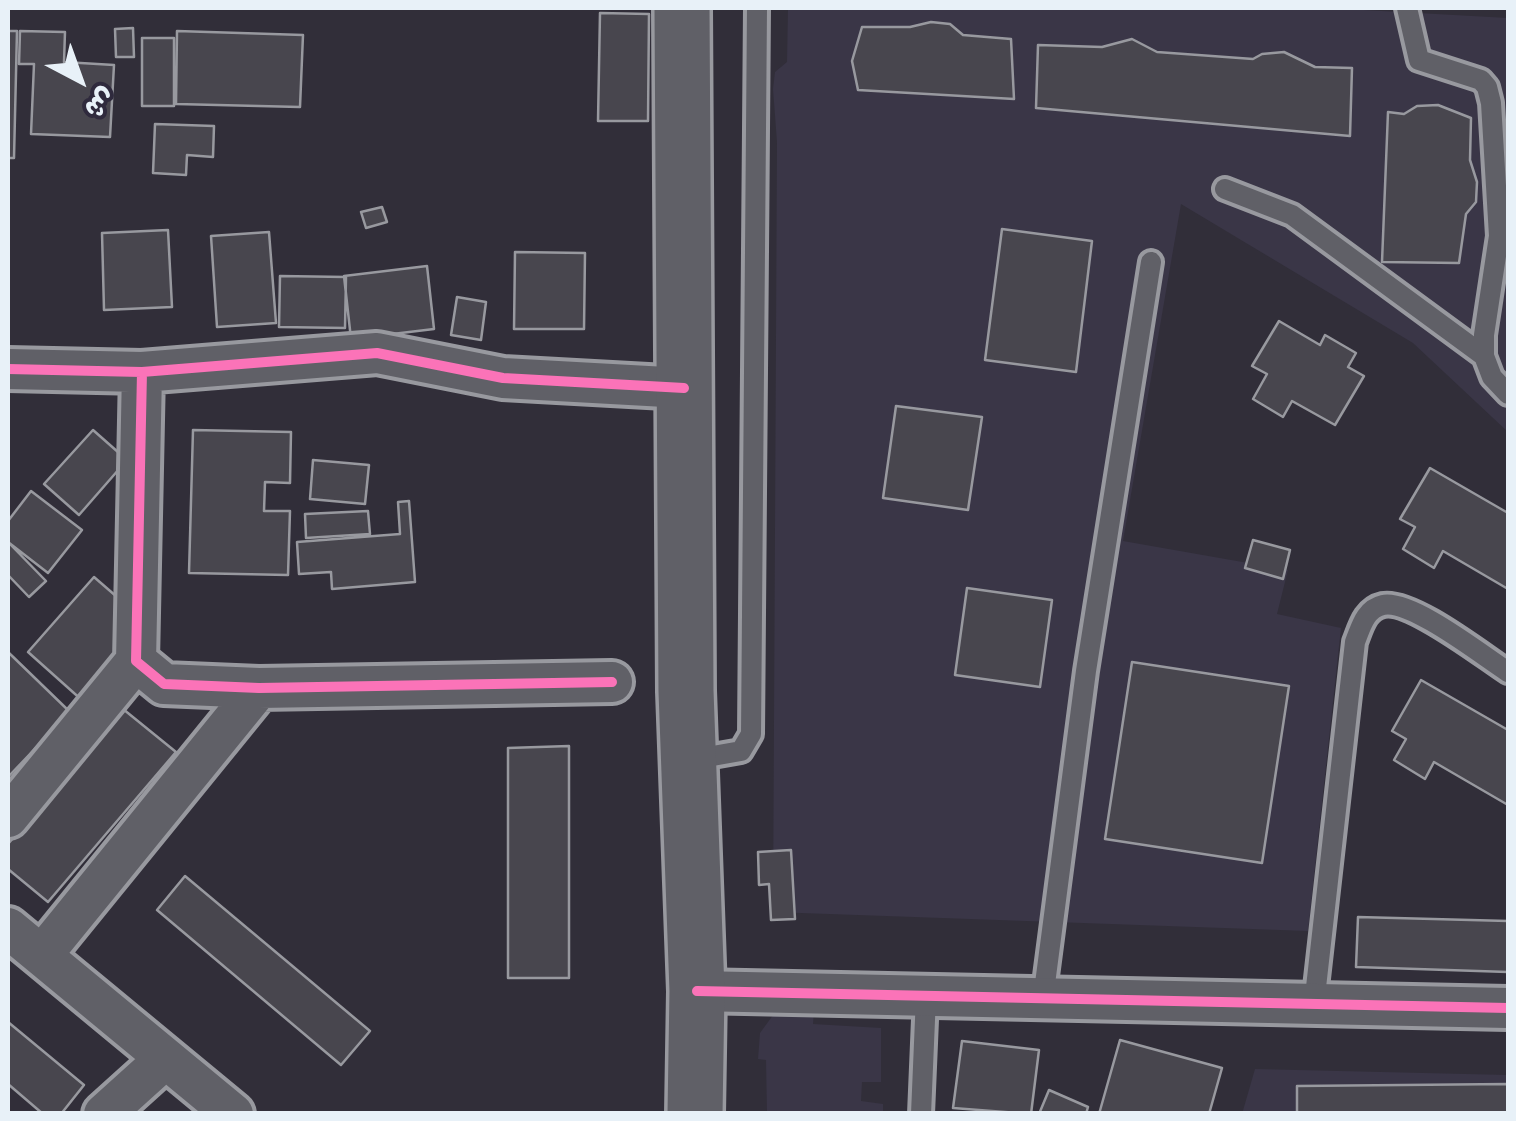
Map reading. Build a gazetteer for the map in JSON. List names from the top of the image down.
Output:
{
  "north": "bottom right"
}
